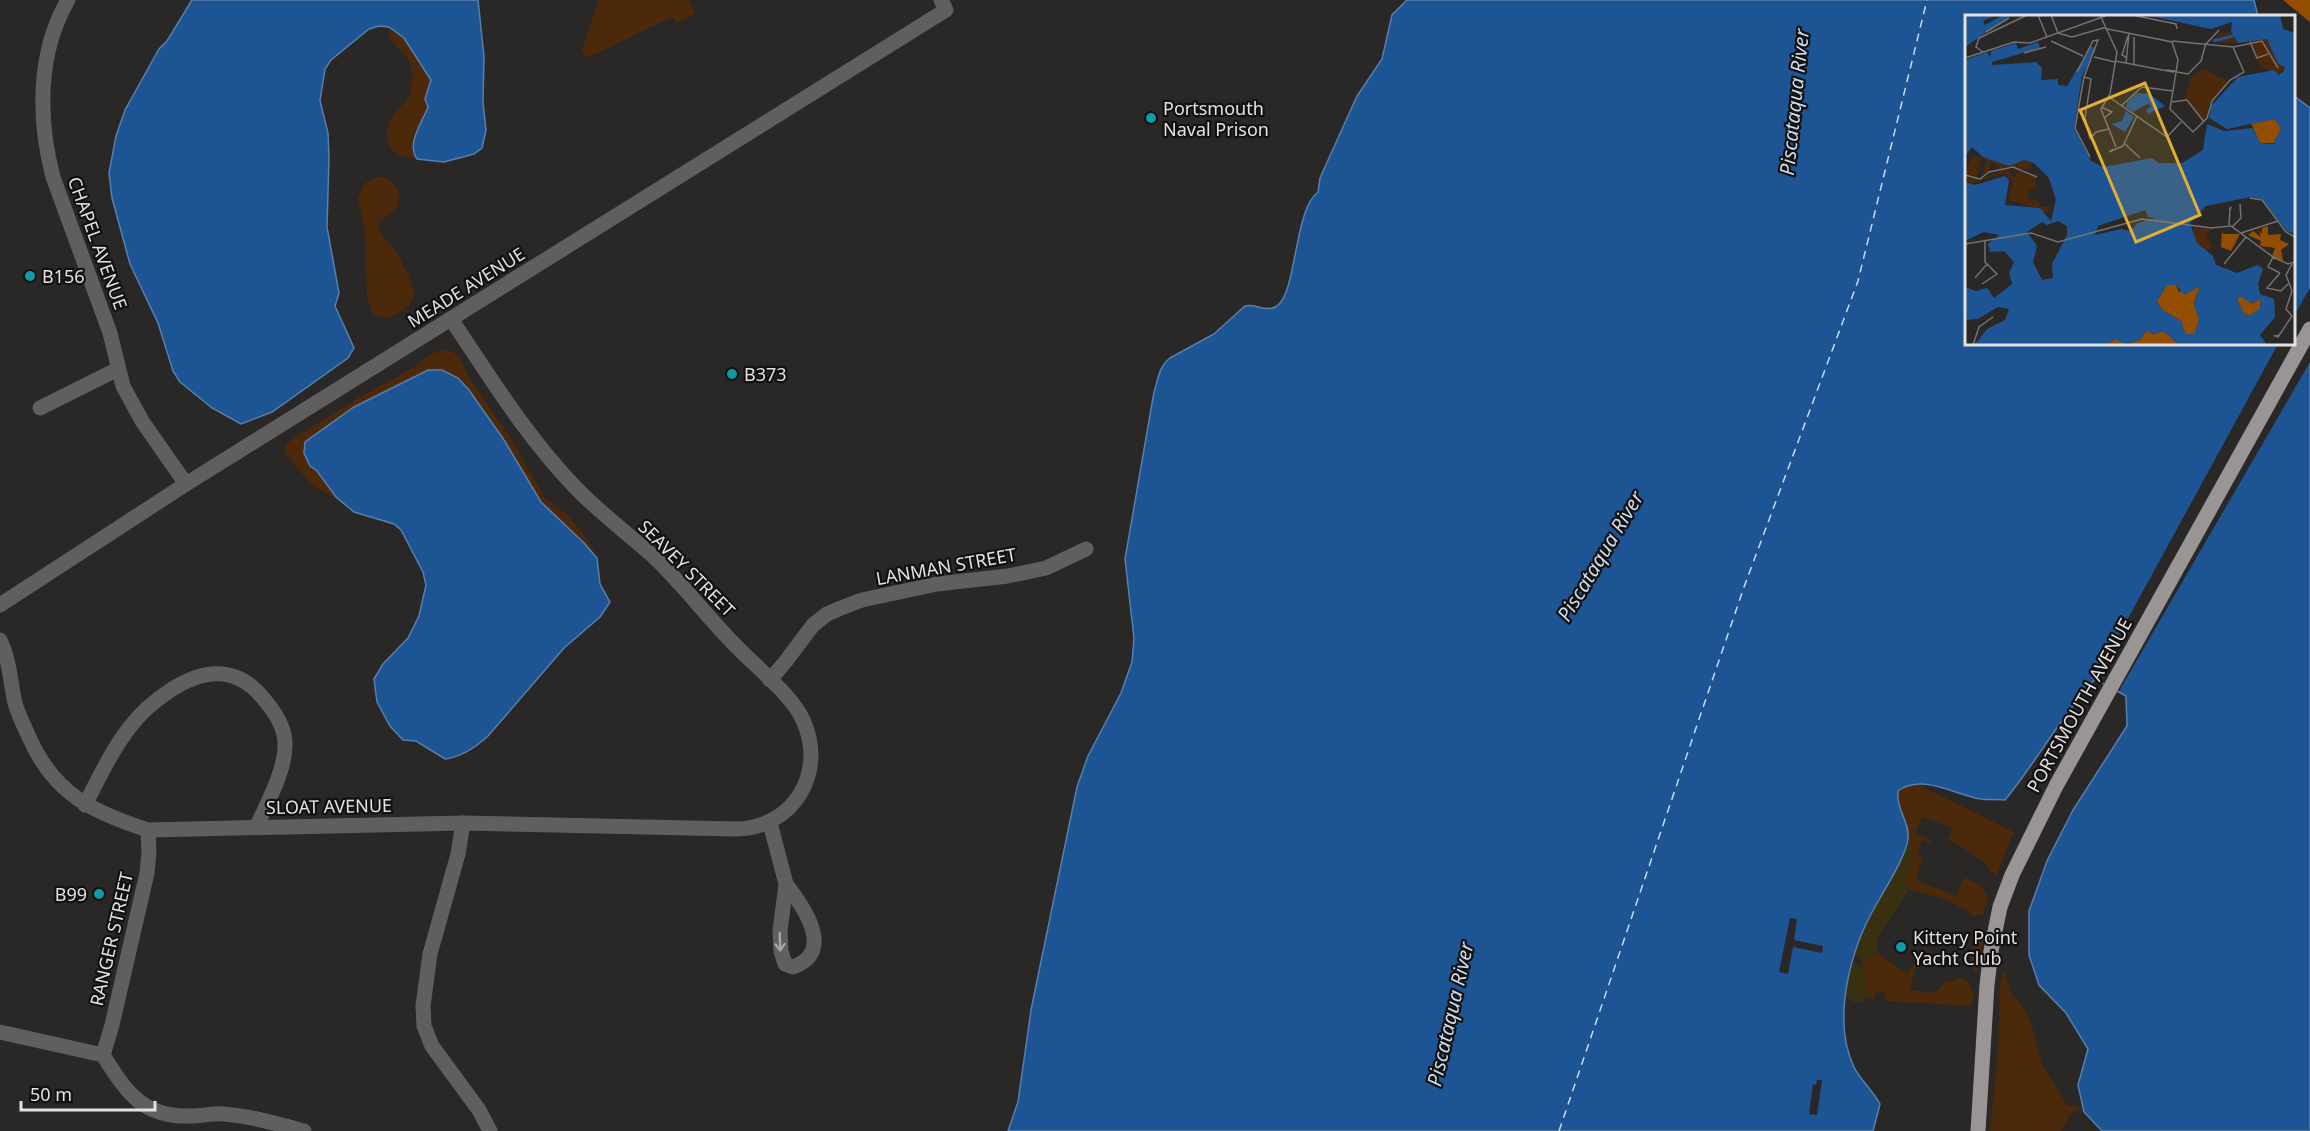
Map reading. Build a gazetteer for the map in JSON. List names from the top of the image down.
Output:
{
  "streets": {
    "main road": ["PORTSMOUTH AVENUE"],
    "street": [
      "CHAPEL AVENUE",
      "MEADE AVENUE",
      "LANMAN STREET",
      "SEAVEY STREET",
      "SLOAT AVENUE",
      "RANGER STREET"
    ]
  },
  "crossings": [
    ["CHAPEL AVENUE", "MEADE AVENUE"],
    ["MEADE AVENUE", "SEAVEY STREET"],
    ["LANMAN STREET", "SEAVEY STREET"],
    ["SEAVEY STREET", "SLOAT AVENUE"],
    ["SLOAT AVENUE", "RANGER STREET"]
  ],
  "water": ["Piscataqua River"],
  "places": [
    "Portsmouth Naval Prison",
    "B156",
    "B373",
    "B99",
    "Kittery Point Yacht Club"
  ],
  "scale_bar": "50 m"
}
